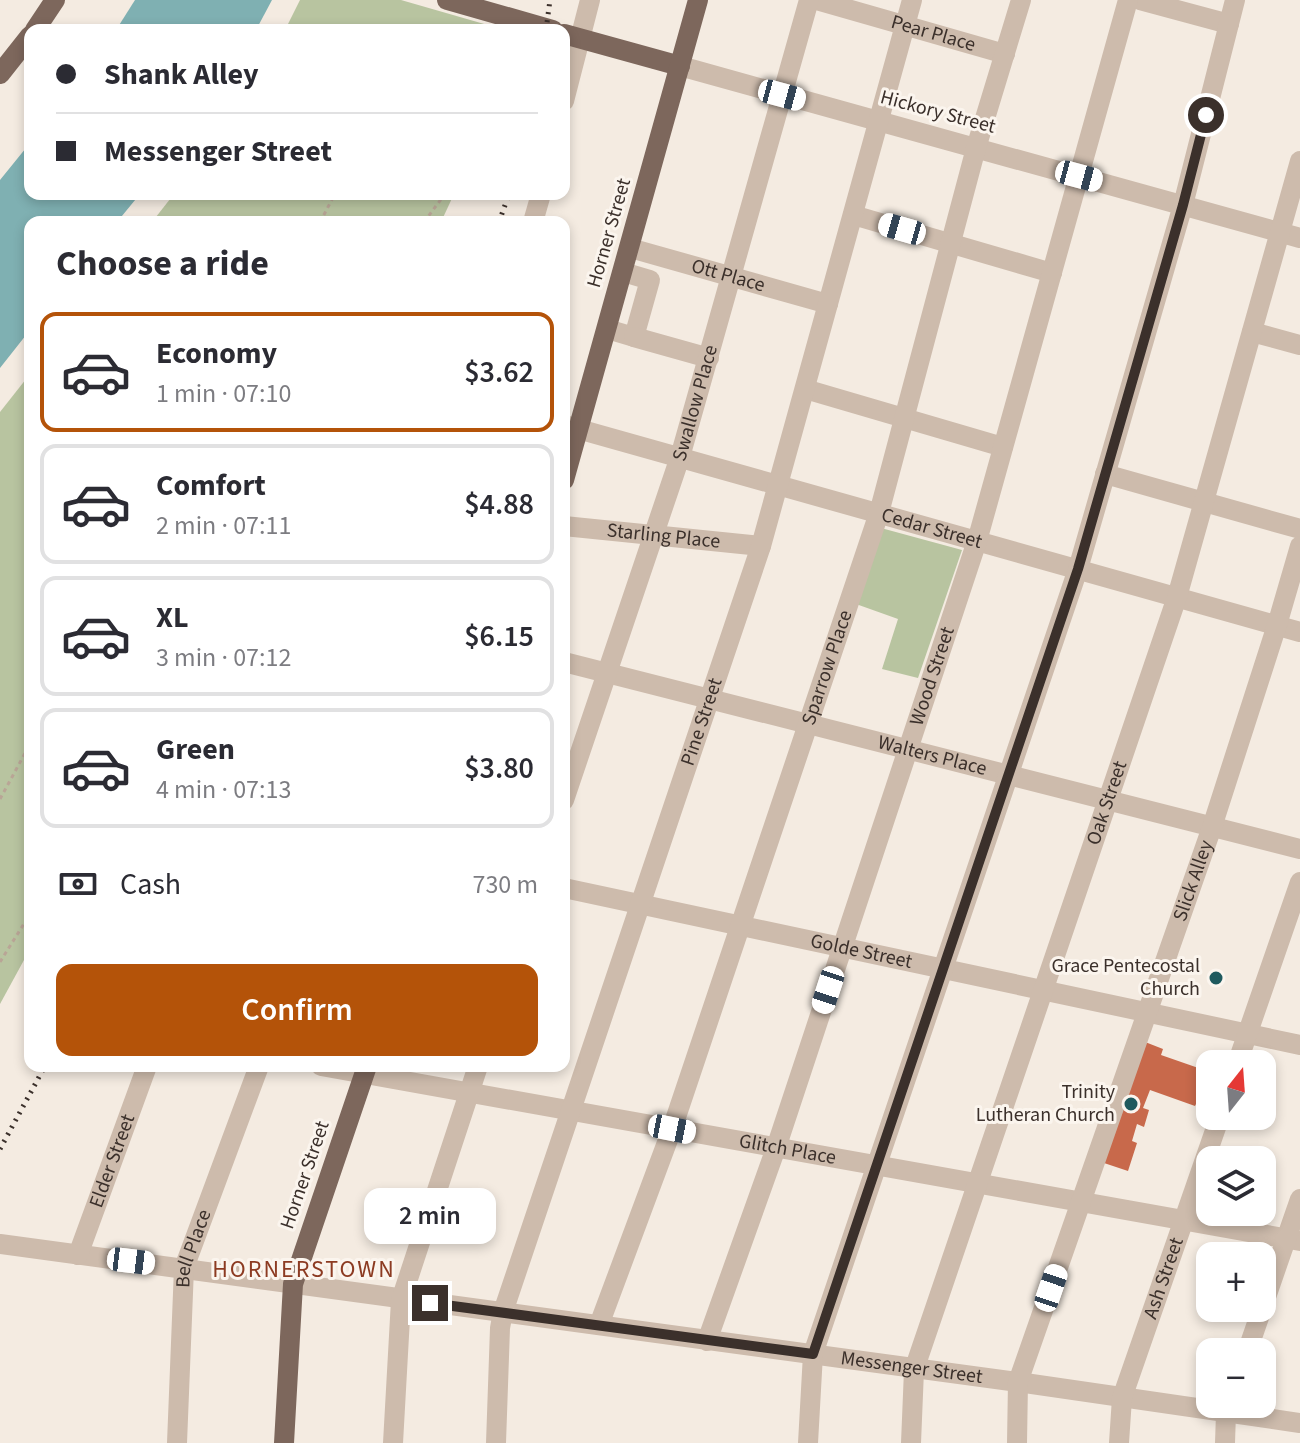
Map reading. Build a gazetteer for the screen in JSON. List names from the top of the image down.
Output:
{
  "streets": {
    "main road": ["Hickory Street", "Horner Street"],
    "street": [
      "Pear Place",
      "Ott Place",
      "Swallow Place",
      "Cedar Street",
      "Starling Place",
      "Sparrow Place",
      "Wood Street",
      "Pine Street",
      "Walters Place",
      "Oak Street",
      "Slick Alley",
      "Golde Street",
      "Glitch Place",
      "Elder Street",
      "Bell Place",
      "Ash Street",
      "Messenger Street"
    ]
  },
  "crossings": [
    ["Pear Place", "Sparrow Place"],
    ["Pear Place", "Pine Street"],
    ["Hickory Street", "Horner Street"],
    ["Hickory Street", "Swallow Place"],
    ["Hickory Street", "Sparrow Place"],
    ["Hickory Street", "Wood Street"],
    ["Hickory Street", "Pine Street"],
    ["Hickory Street", "Oak Street"],
    ["Horner Street", "Ott Place"],
    ["Horner Street", "Cedar Street"],
    ["Horner Street", "Messenger Street"],
    ["Ott Place", "Swallow Place"],
    ["Ott Place", "Pine Street"],
    ["Swallow Place", "Cedar Street"],
    ["Swallow Place", "Starling Place"],
    ["Swallow Place", "Walters Place"],
    ["Cedar Street", "Sparrow Place"],
    ["Cedar Street", "Wood Street"],
    ["Cedar Street", "Pine Street"],
    ["Cedar Street", "Oak Street"],
    ["Cedar Street", "Slick Alley"],
    ["Starling Place", "Pine Street"],
    ["Sparrow Place", "Walters Place"],
    ["Sparrow Place", "Golde Street"],
    ["Sparrow Place", "Glitch Place"],
    ["Sparrow Place", "Messenger Street"],
    ["Wood Street", "Walters Place"],
    ["Wood Street", "Golde Street"],
    ["Wood Street", "Glitch Place"],
    ["Wood Street", "Messenger Street"],
    ["Pine Street", "Walters Place"],
    ["Pine Street", "Golde Street"],
    ["Pine Street", "Glitch Place"],
    ["Pine Street", "Messenger Street"],
    ["Walters Place", "Oak Street"],
    ["Walters Place", "Slick Alley"],
    ["Oak Street", "Golde Street"],
    ["Oak Street", "Glitch Place"],
    ["Oak Street", "Messenger Street"],
    ["Slick Alley", "Golde Street"],
    ["Slick Alley", "Glitch Place"],
    ["Slick Alley", "Messenger Street"],
    ["Glitch Place", "Ash Street"],
    ["Elder Street", "Messenger Street"],
    ["Bell Place", "Messenger Street"],
    ["Ash Street", "Messenger Street"]
  ],
  "districts": ["HORNERSTOWN"],
  "places": ["Grace Pentecostal Church", "Trinity Lutheran Church"],
  "north": "top",
  "page": {
    "banner": ["Shank Alley", "Messenger Street"],
    "heading": "Choose a ride",
    "list": [
      {
        "name": "Economy",
        "note": "1 min · 07:10",
        "value": "$3.62"
      },
      {
        "name": "Comfort",
        "note": "2 min · 07:11",
        "value": "$4.88"
      },
      {
        "name": "XL",
        "note": "3 min · 07:12",
        "value": "$6.15"
      },
      {
        "name": "Green",
        "note": "4 min · 07:13",
        "value": "$3.80"
      }
    ],
    "pay": ["Cash", "730 m"],
    "buttons": "Confirm",
    "map_buttons": ["+", "−"],
    "bubble": "2 min"
  }
}
